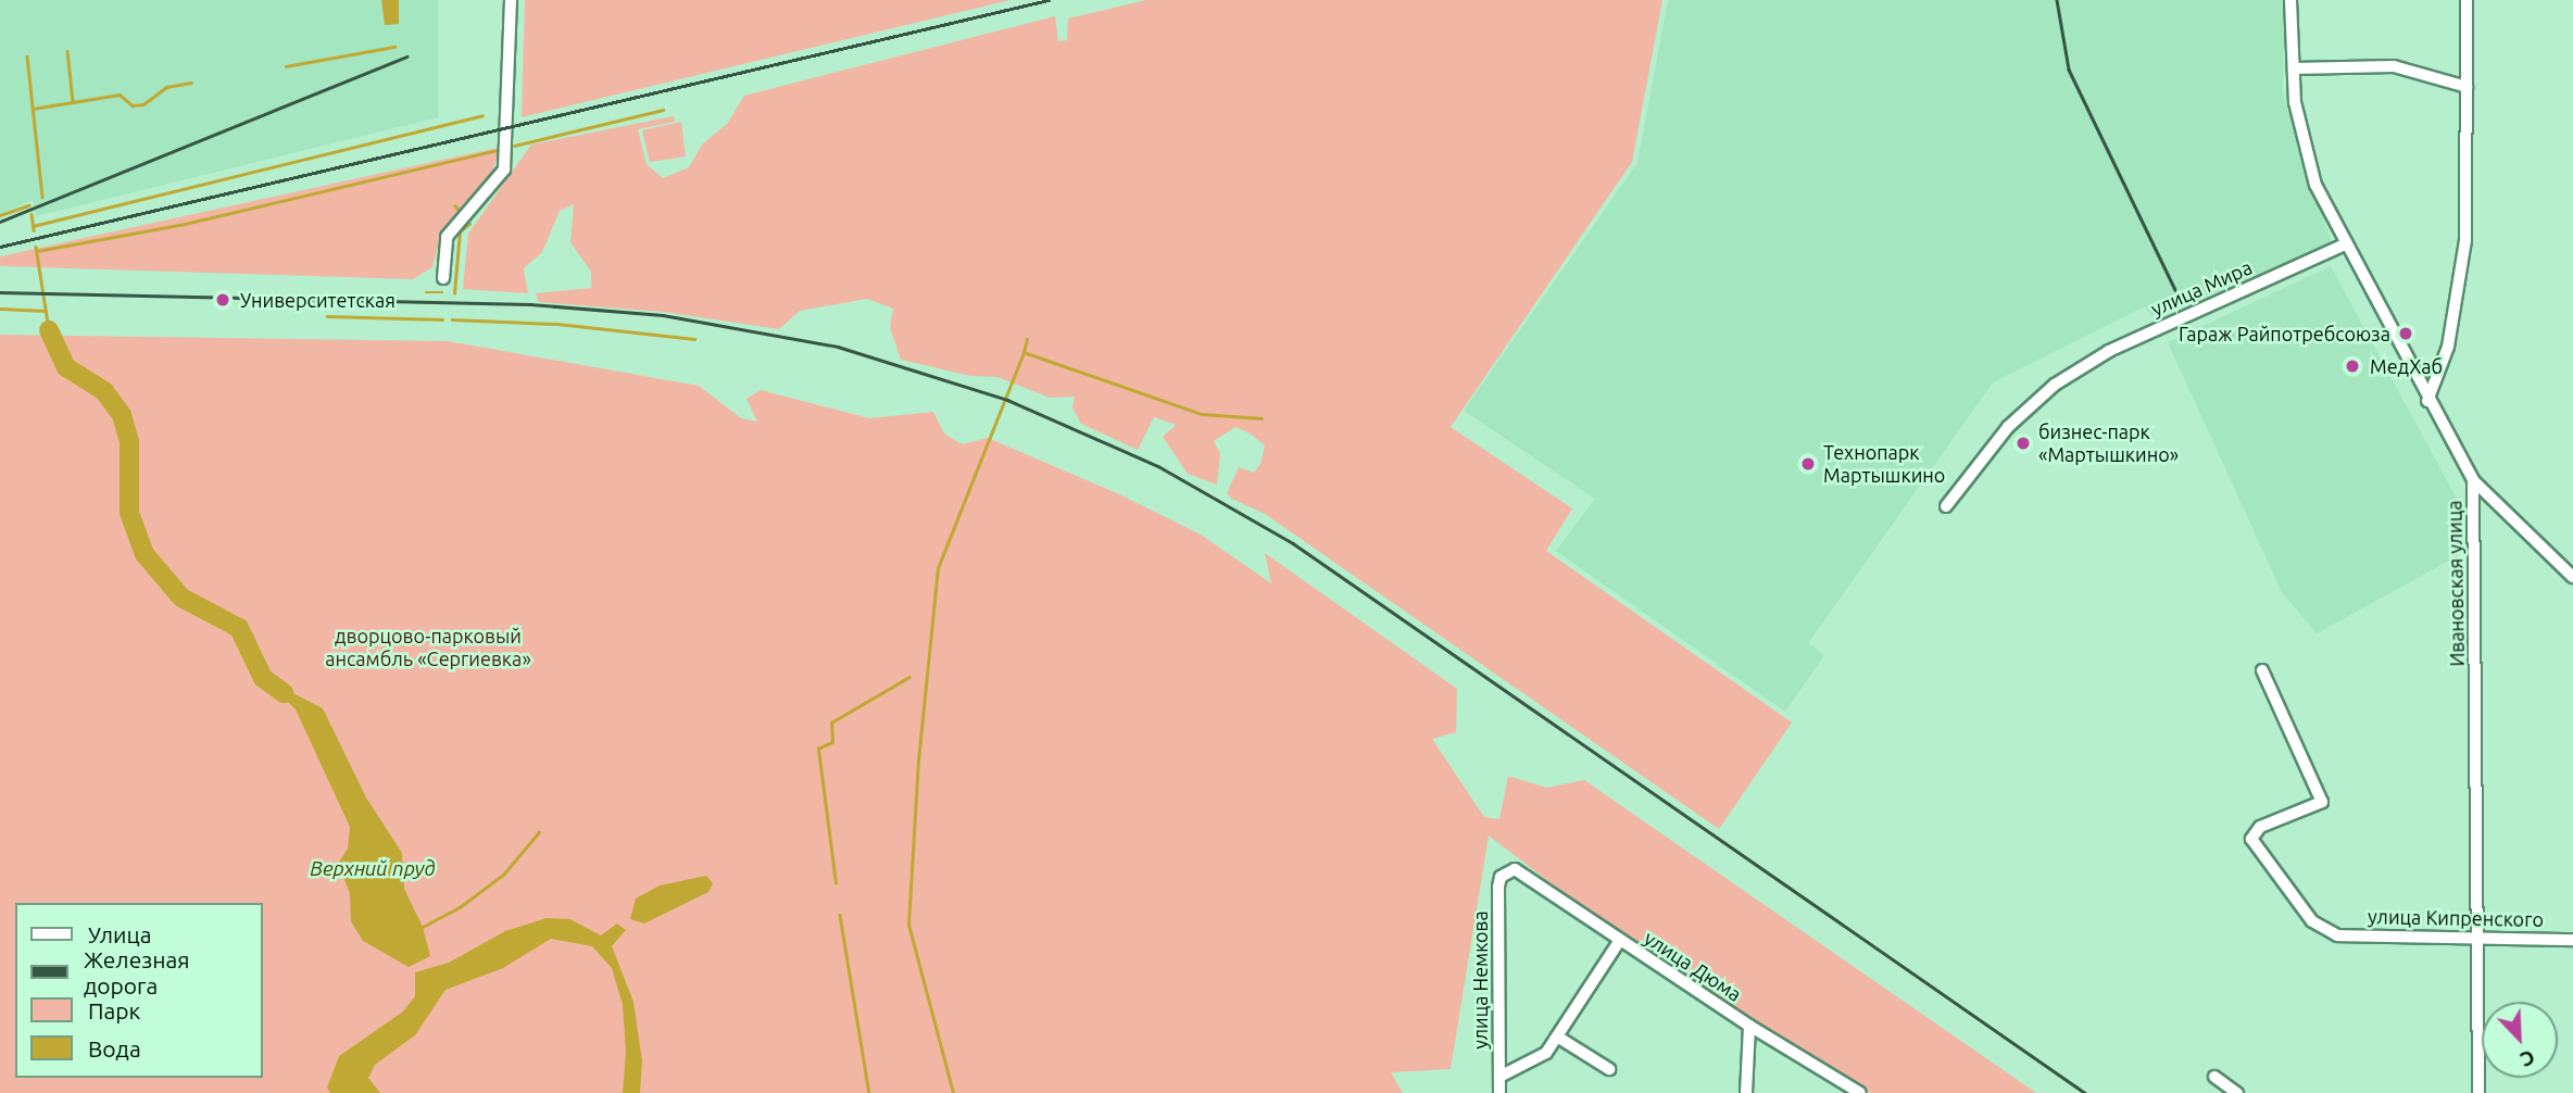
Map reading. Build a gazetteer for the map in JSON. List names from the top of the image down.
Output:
{
  "streets": {
    "street": [
      "улица Мира",
      "Ивановская улица",
      "улица Кипренского",
      "улица Дюма",
      "улица Немкова"
    ]
  },
  "crossings": [
    ["улица Мира", "Ивановская улица"],
    ["Ивановская улица", "улица Кипренского"],
    ["улица Дюма", "улица Немкова"]
  ],
  "water": ["Верхний пруд"],
  "parks": ["дворцово-парковый ансамбль «Сергиевка»"],
  "places": [
    "Университетская",
    "Гараж Райпотребсоюза",
    "МедХаб",
    "бизнес-парк «Мартышкино»",
    "Технопарк Мартышкино"
  ],
  "legend": [
    "Улица",
    "Железная дорога",
    "Парк",
    "Вода"
  ],
  "north": "bottom right"
}
